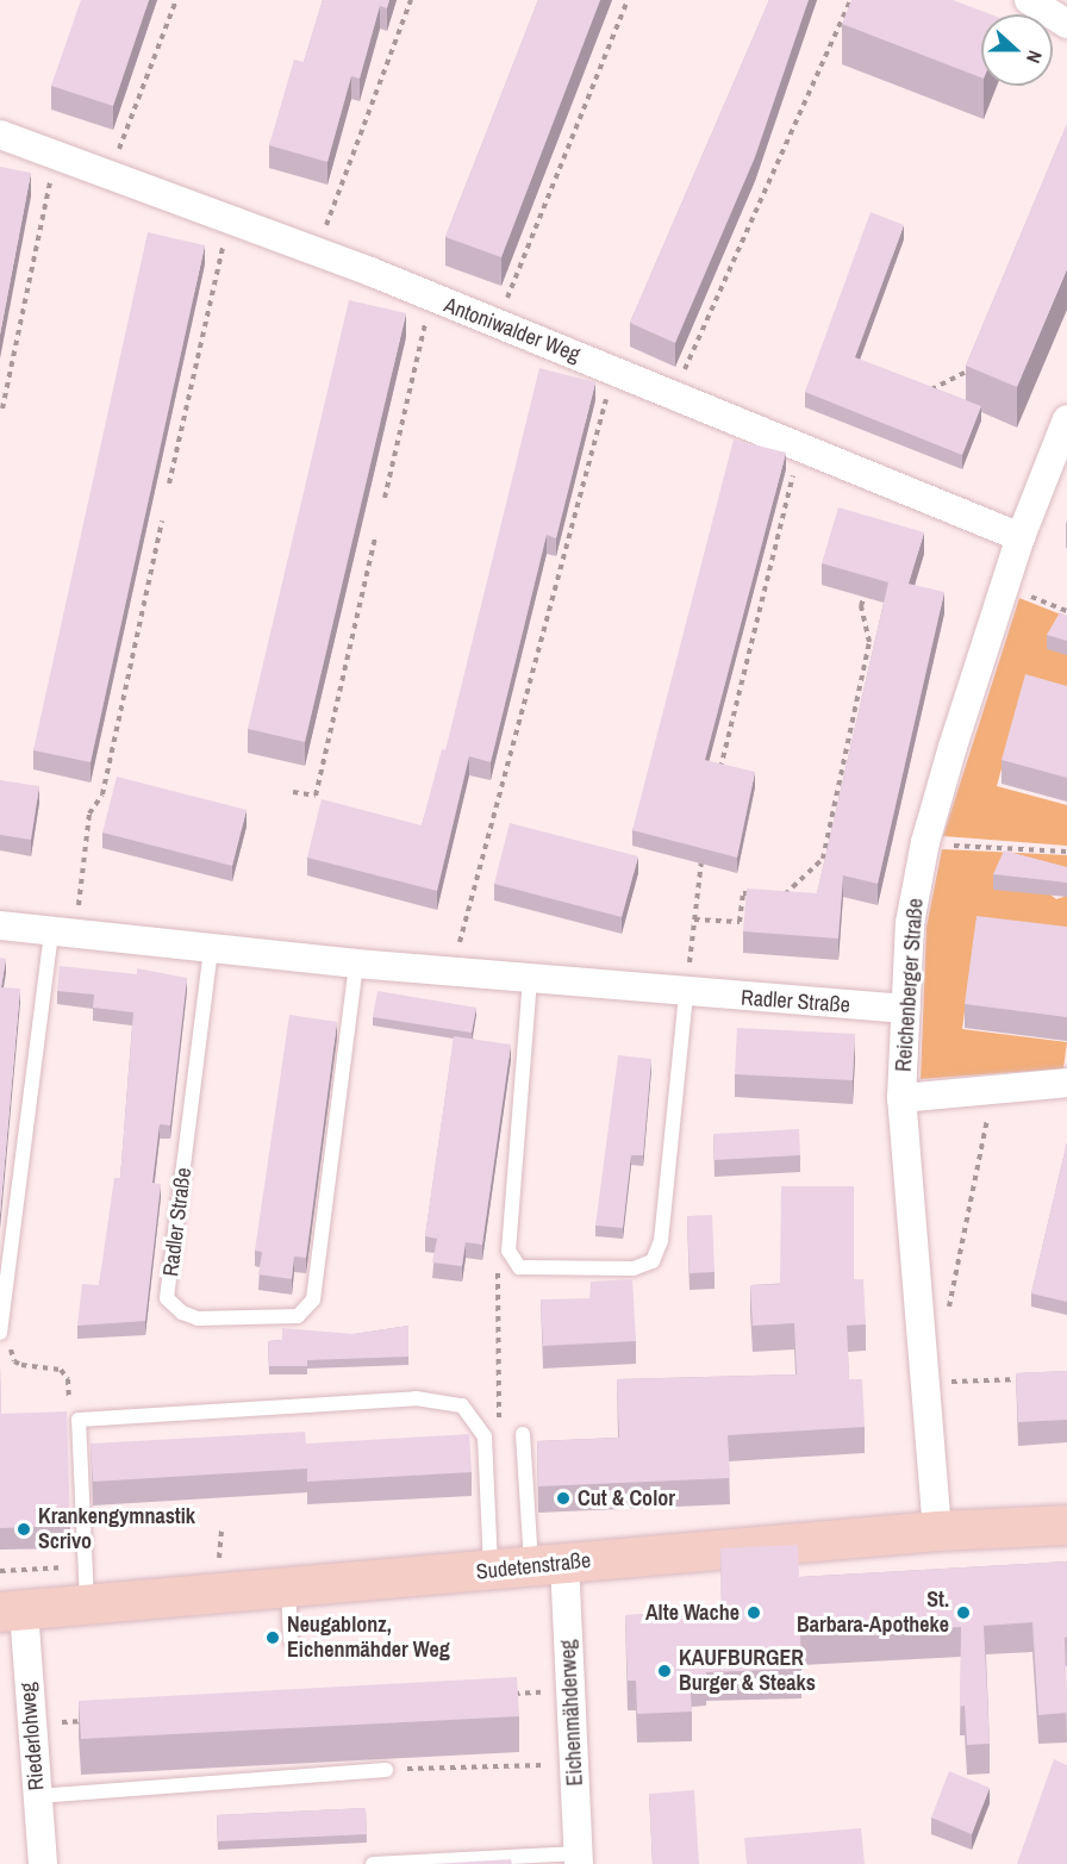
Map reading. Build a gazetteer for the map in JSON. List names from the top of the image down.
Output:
{
  "streets": {
    "street": [
      "Antoniwalder Weg",
      "Reichenberger Straße",
      "Radler Straße",
      "Sudetenstraße",
      "Eichenmähderweg",
      "Riederlohweg"
    ]
  },
  "crossings": [
    ["Antoniwalder Weg", "Reichenberger Straße"],
    ["Reichenberger Straße", "Radler Straße"],
    ["Reichenberger Straße", "Sudetenstraße"],
    ["Sudetenstraße", "Eichenmähderweg"],
    ["Sudetenstraße", "Riederlohweg"]
  ],
  "places": [
    "Cut & Color",
    "Krankengymnastik Scrivo",
    "Alte Wache",
    "St. Barbara-Apotheke",
    "Neugablonz, Eichenmähder Weg",
    "KAUFBURGER Burger & Steaks"
  ],
  "north": "right"
}
